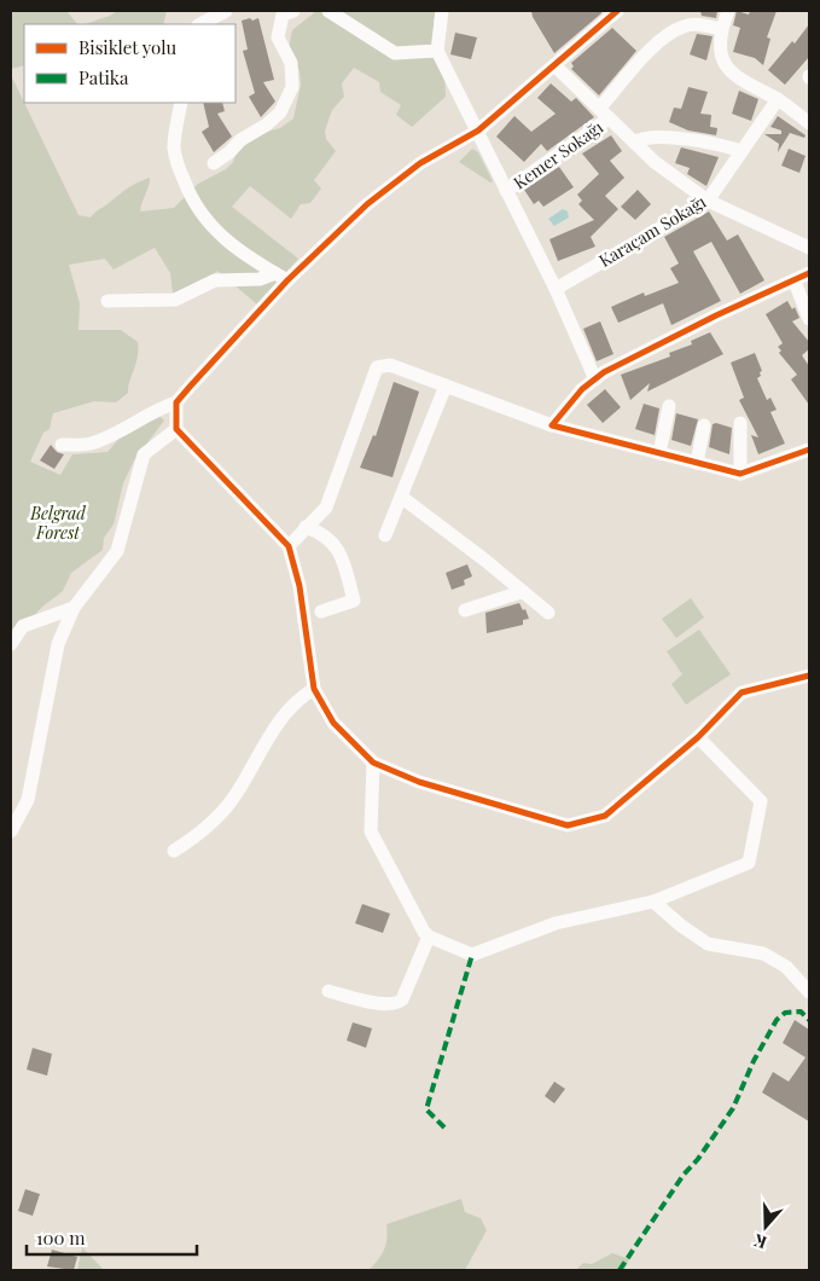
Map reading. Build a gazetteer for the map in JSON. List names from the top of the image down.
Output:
{
  "streets": {
    "street": ["Kemer Sokağı", "Karaçam Sokağı"]
  },
  "parks": ["Belgrad Forest"],
  "legend": ["Bisiklet yolu", "Patika"],
  "scale_bar": "100 m",
  "north": "bottom"
}
